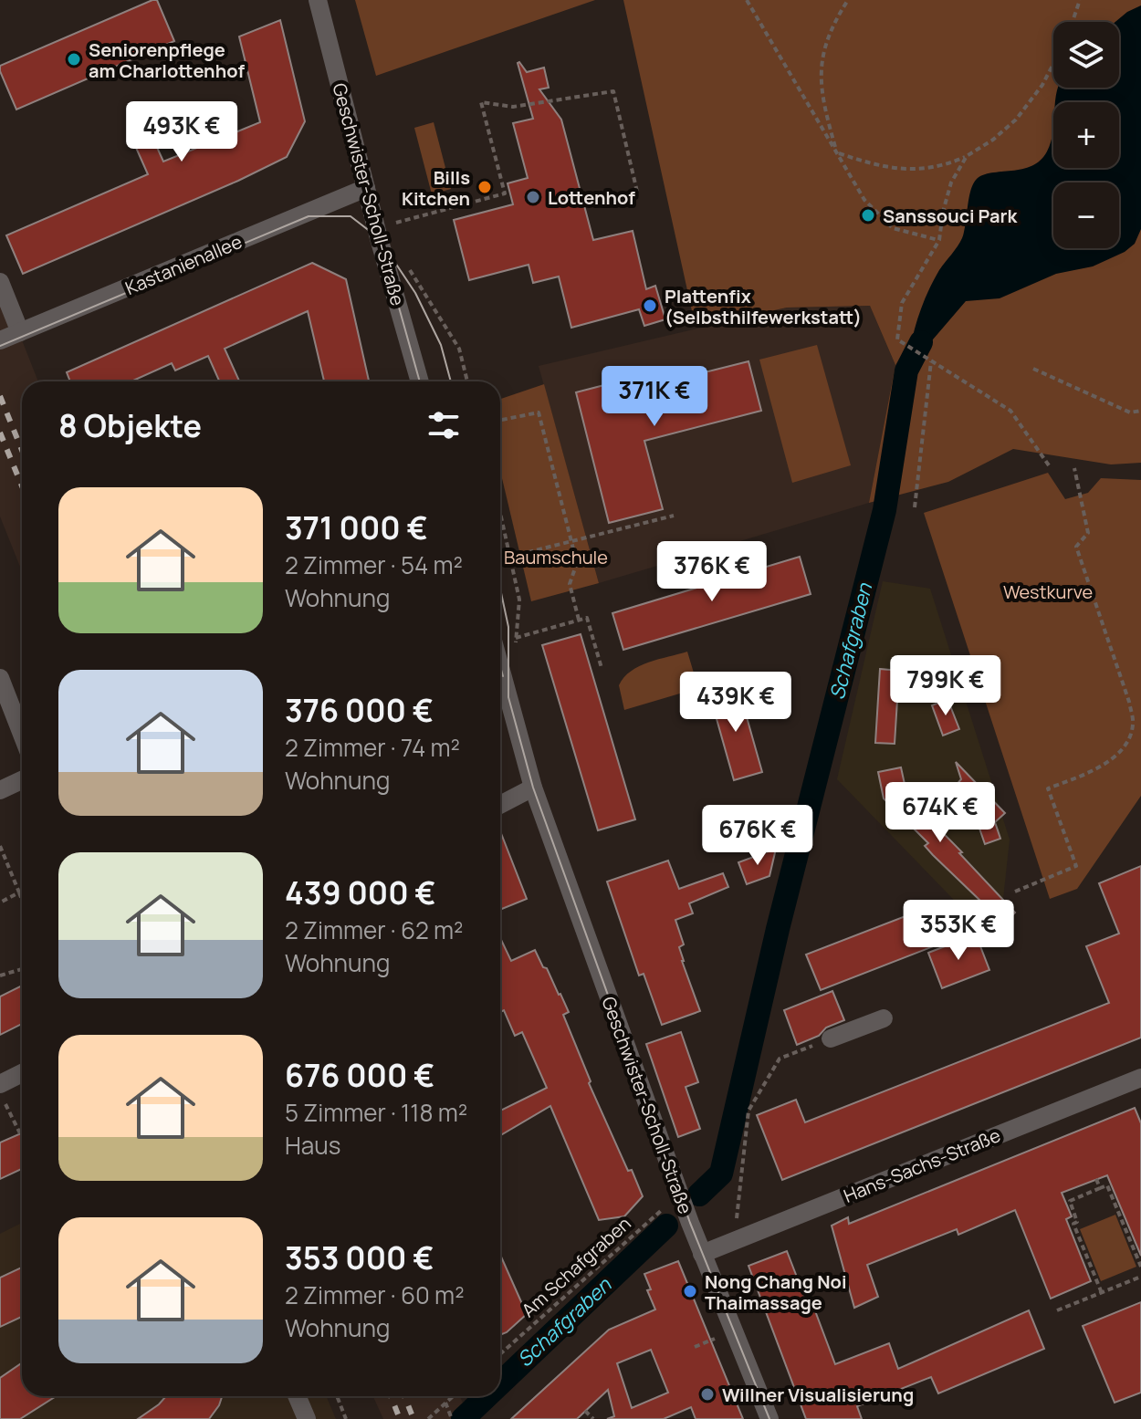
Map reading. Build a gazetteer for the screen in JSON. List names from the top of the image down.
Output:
{
  "streets": {
    "street": ["Geschwister-Scholl-Straße", "Kastanienallee", "Hans-Sachs-Straße"],
    "path": ["Am Schafgraben"]
  },
  "crossings": [
    ["Geschwister-Scholl-Straße", "Kastanienallee"],
    ["Geschwister-Scholl-Straße", "Hans-Sachs-Straße"],
    ["Geschwister-Scholl-Straße", "Am Schafgraben"]
  ],
  "water": ["Schafgraben"],
  "parks": ["Baumschule", "Westkurve"],
  "places": [
    "Seniorenpflege am Charlottenhof",
    "Bills Kitchen",
    "Lottenhof",
    "Sanssouci Park",
    "Plattenfix (Selbsthilfewerkstatt)",
    "Nong Chang Noi Thaimassage",
    "Willner Visualisierung"
  ],
  "page": {
    "map_buttons": ["+", "−"],
    "price": [
      "493K €",
      "371K €",
      "376K €",
      "799K €",
      "439K €",
      "674K €",
      "676K €",
      "353K €"
    ],
    "heading": "8 Objekte",
    "list": [
      {
        "name": "371 000 €",
        "note": "2 Zimmer · 54 m² · Wohnung"
      },
      {
        "name": "376 000 €",
        "note": "2 Zimmer · 74 m² · Wohnung"
      },
      {
        "name": "439 000 €",
        "note": "2 Zimmer · 62 m² · Wohnung"
      },
      {
        "name": "676 000 €",
        "note": "5 Zimmer · 118 m² · Haus"
      },
      {
        "name": "353 000 €",
        "note": "2 Zimmer · 60 m² · Wohnung"
      }
    ]
  }
}
